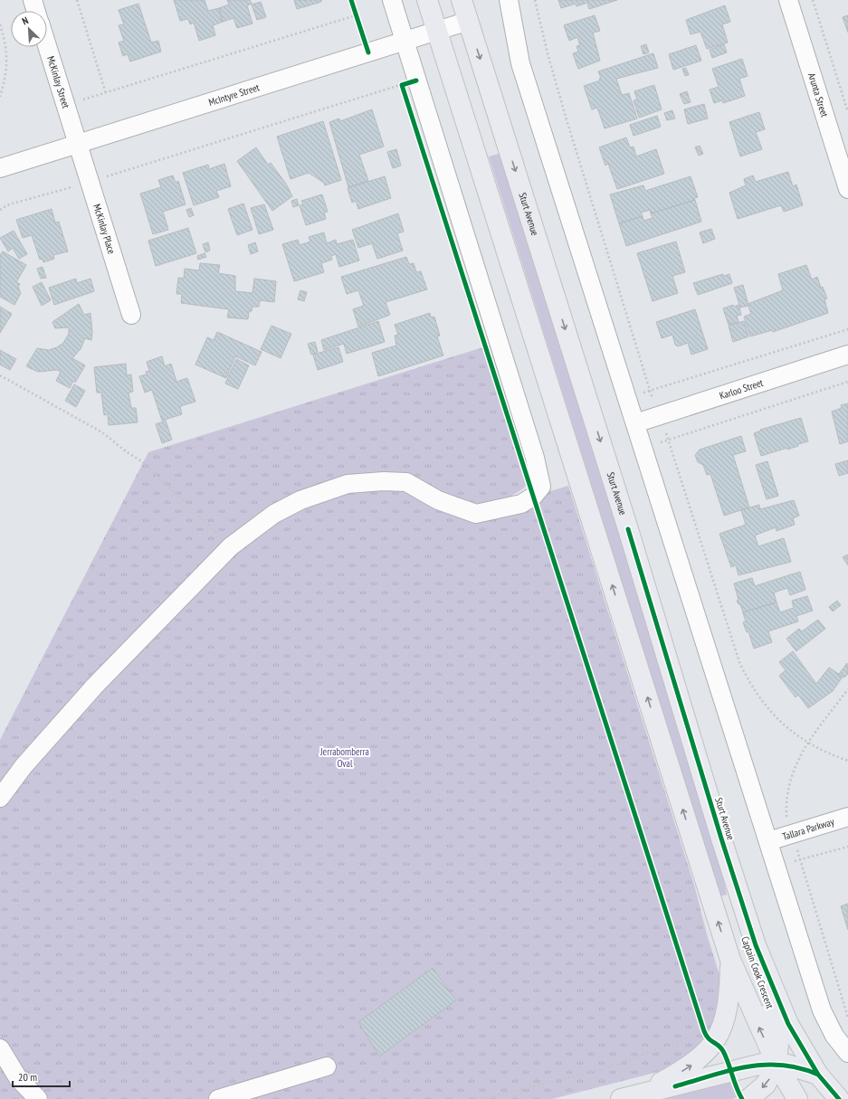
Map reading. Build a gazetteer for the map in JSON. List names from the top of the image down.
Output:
{
  "streets": {
    "main road": ["Sturt Avenue", "Captain Cook Crescent"],
    "street": [
      "McKinlay Street",
      "McIntyre Street",
      "Arunta Street",
      "McKinlay Place",
      "Karloo Street",
      "Tallara Parkway"
    ]
  },
  "crossings": [
    ["McKinlay Street", "McIntyre Street"],
    ["McKinlay Street", "McKinlay Place"],
    ["McIntyre Street", "Sturt Avenue"],
    ["McIntyre Street", "McKinlay Place"],
    ["Sturt Avenue", "Captain Cook Crescent"]
  ],
  "parks": ["Jerrabomberra Oval"],
  "scale_bar": "20 m",
  "north": "top left"
}
